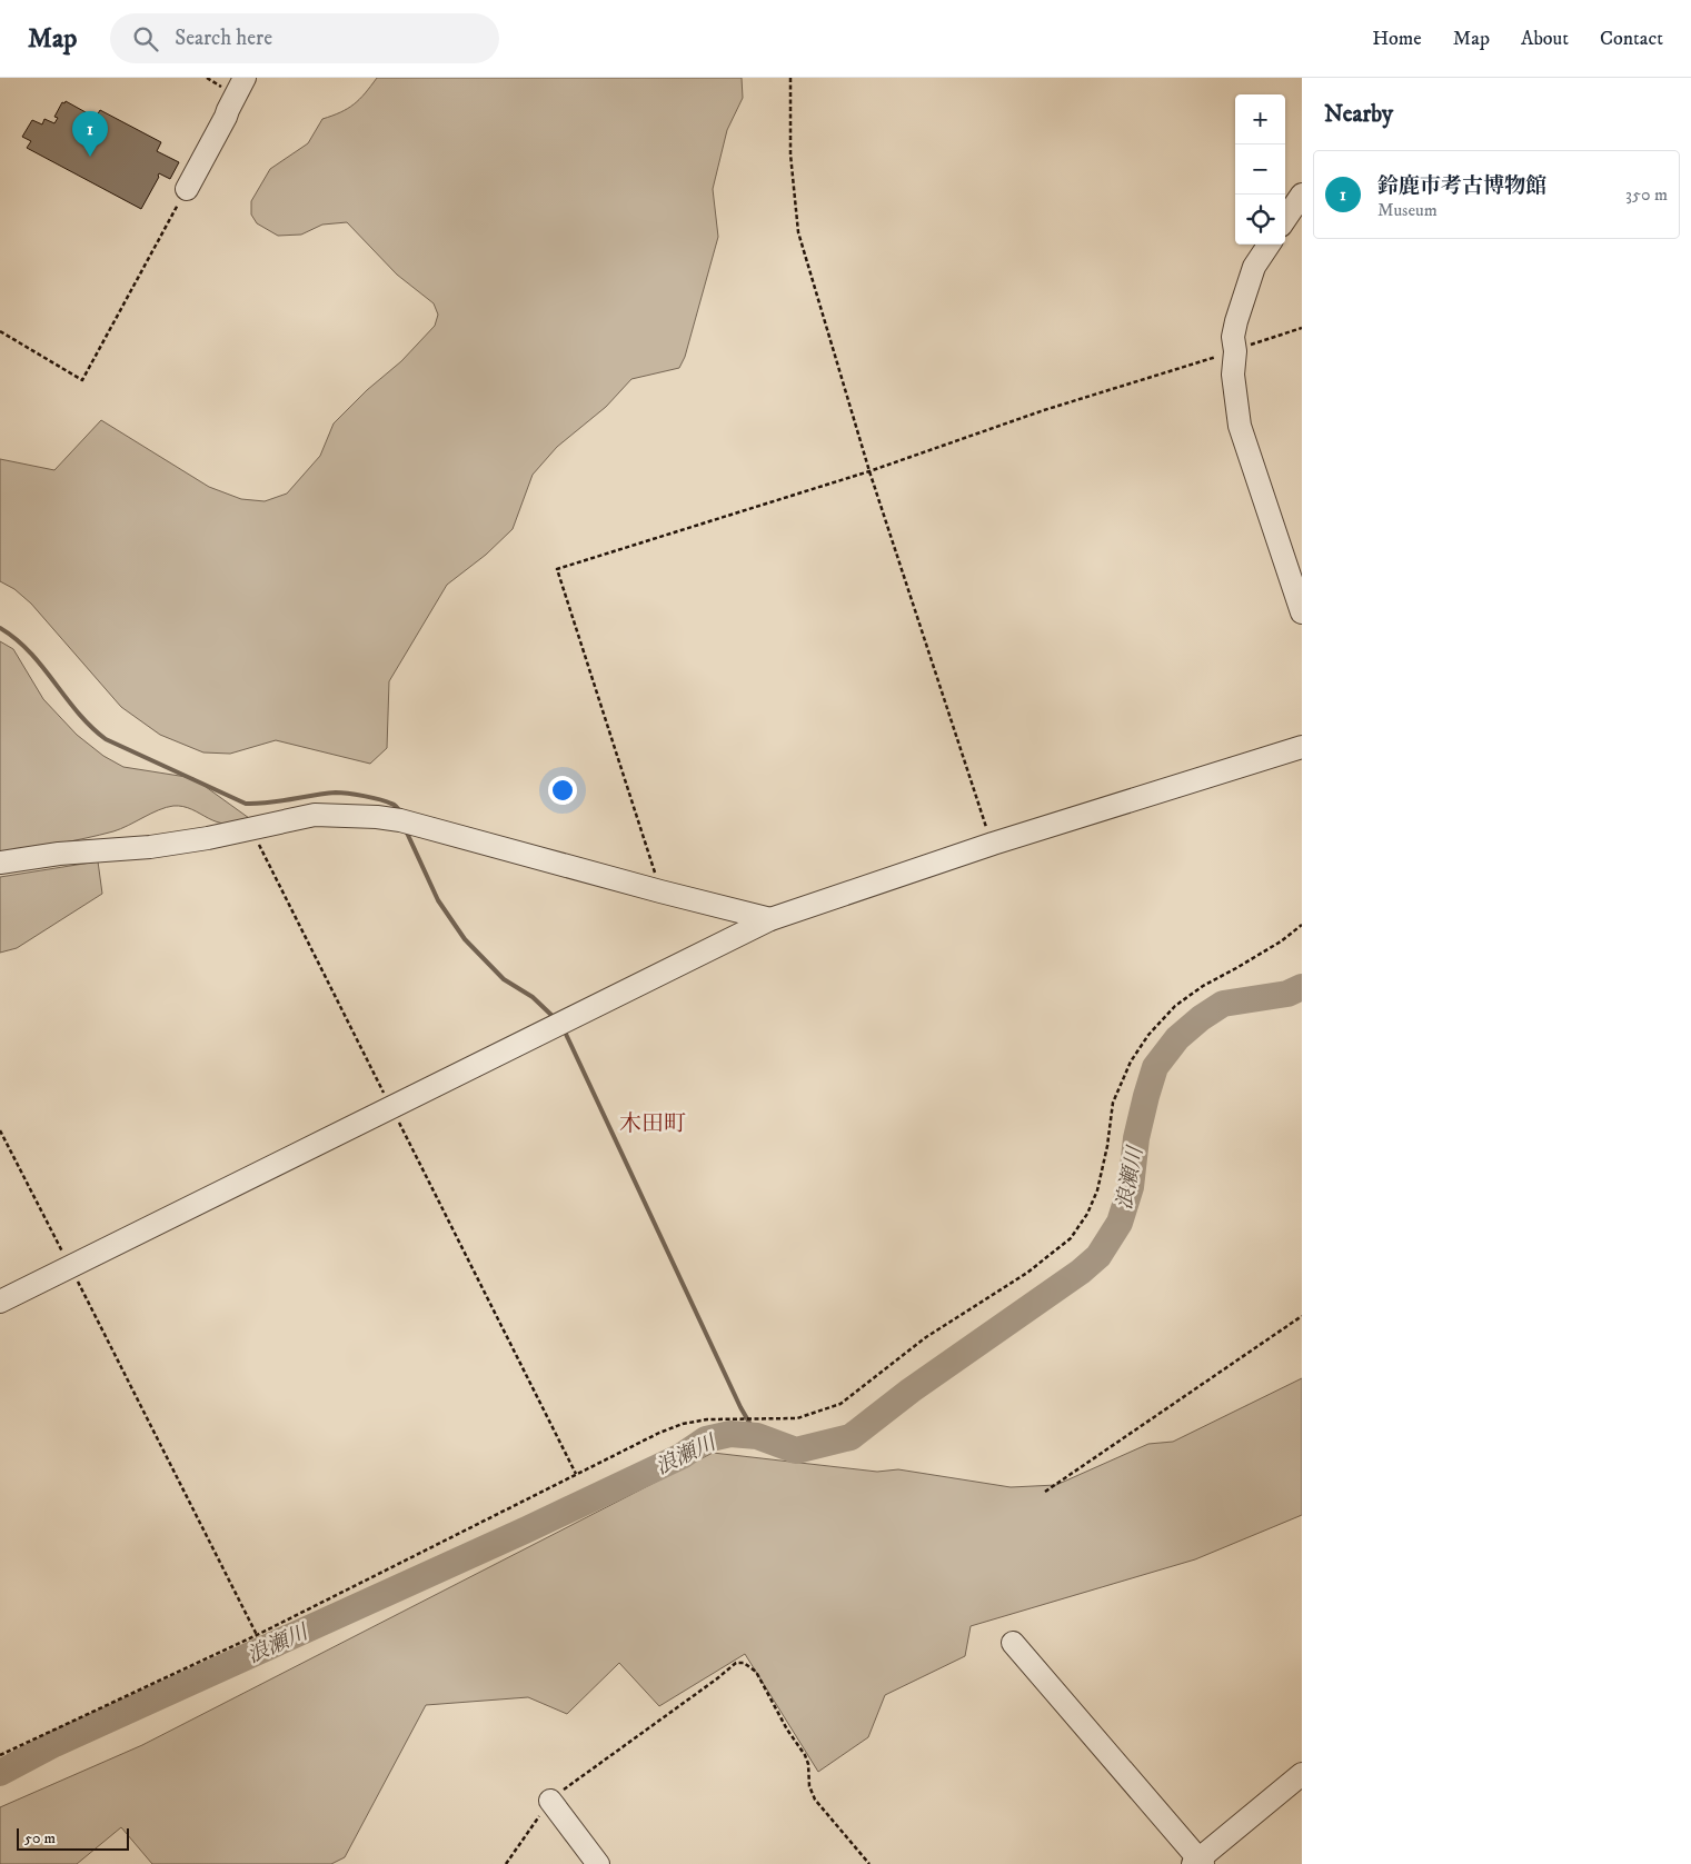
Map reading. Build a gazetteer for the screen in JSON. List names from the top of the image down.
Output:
{
  "districts": ["木田町"],
  "water": ["浪瀬川"],
  "scale_bar": "50 m",
  "page": {
    "header": "Map",
    "search": "Search here",
    "nav": [
      "Home",
      "Map",
      "About",
      "Contact"
    ],
    "heading": "Nearby",
    "map_buttons": ["+", "−"],
    "pins": "1",
    "list": [
      {
        "mark": "1",
        "name": "鈴鹿市考古博物館",
        "note": "Museum",
        "value": "350 m"
      }
    ],
    "scale": "50 m"
  }
}
